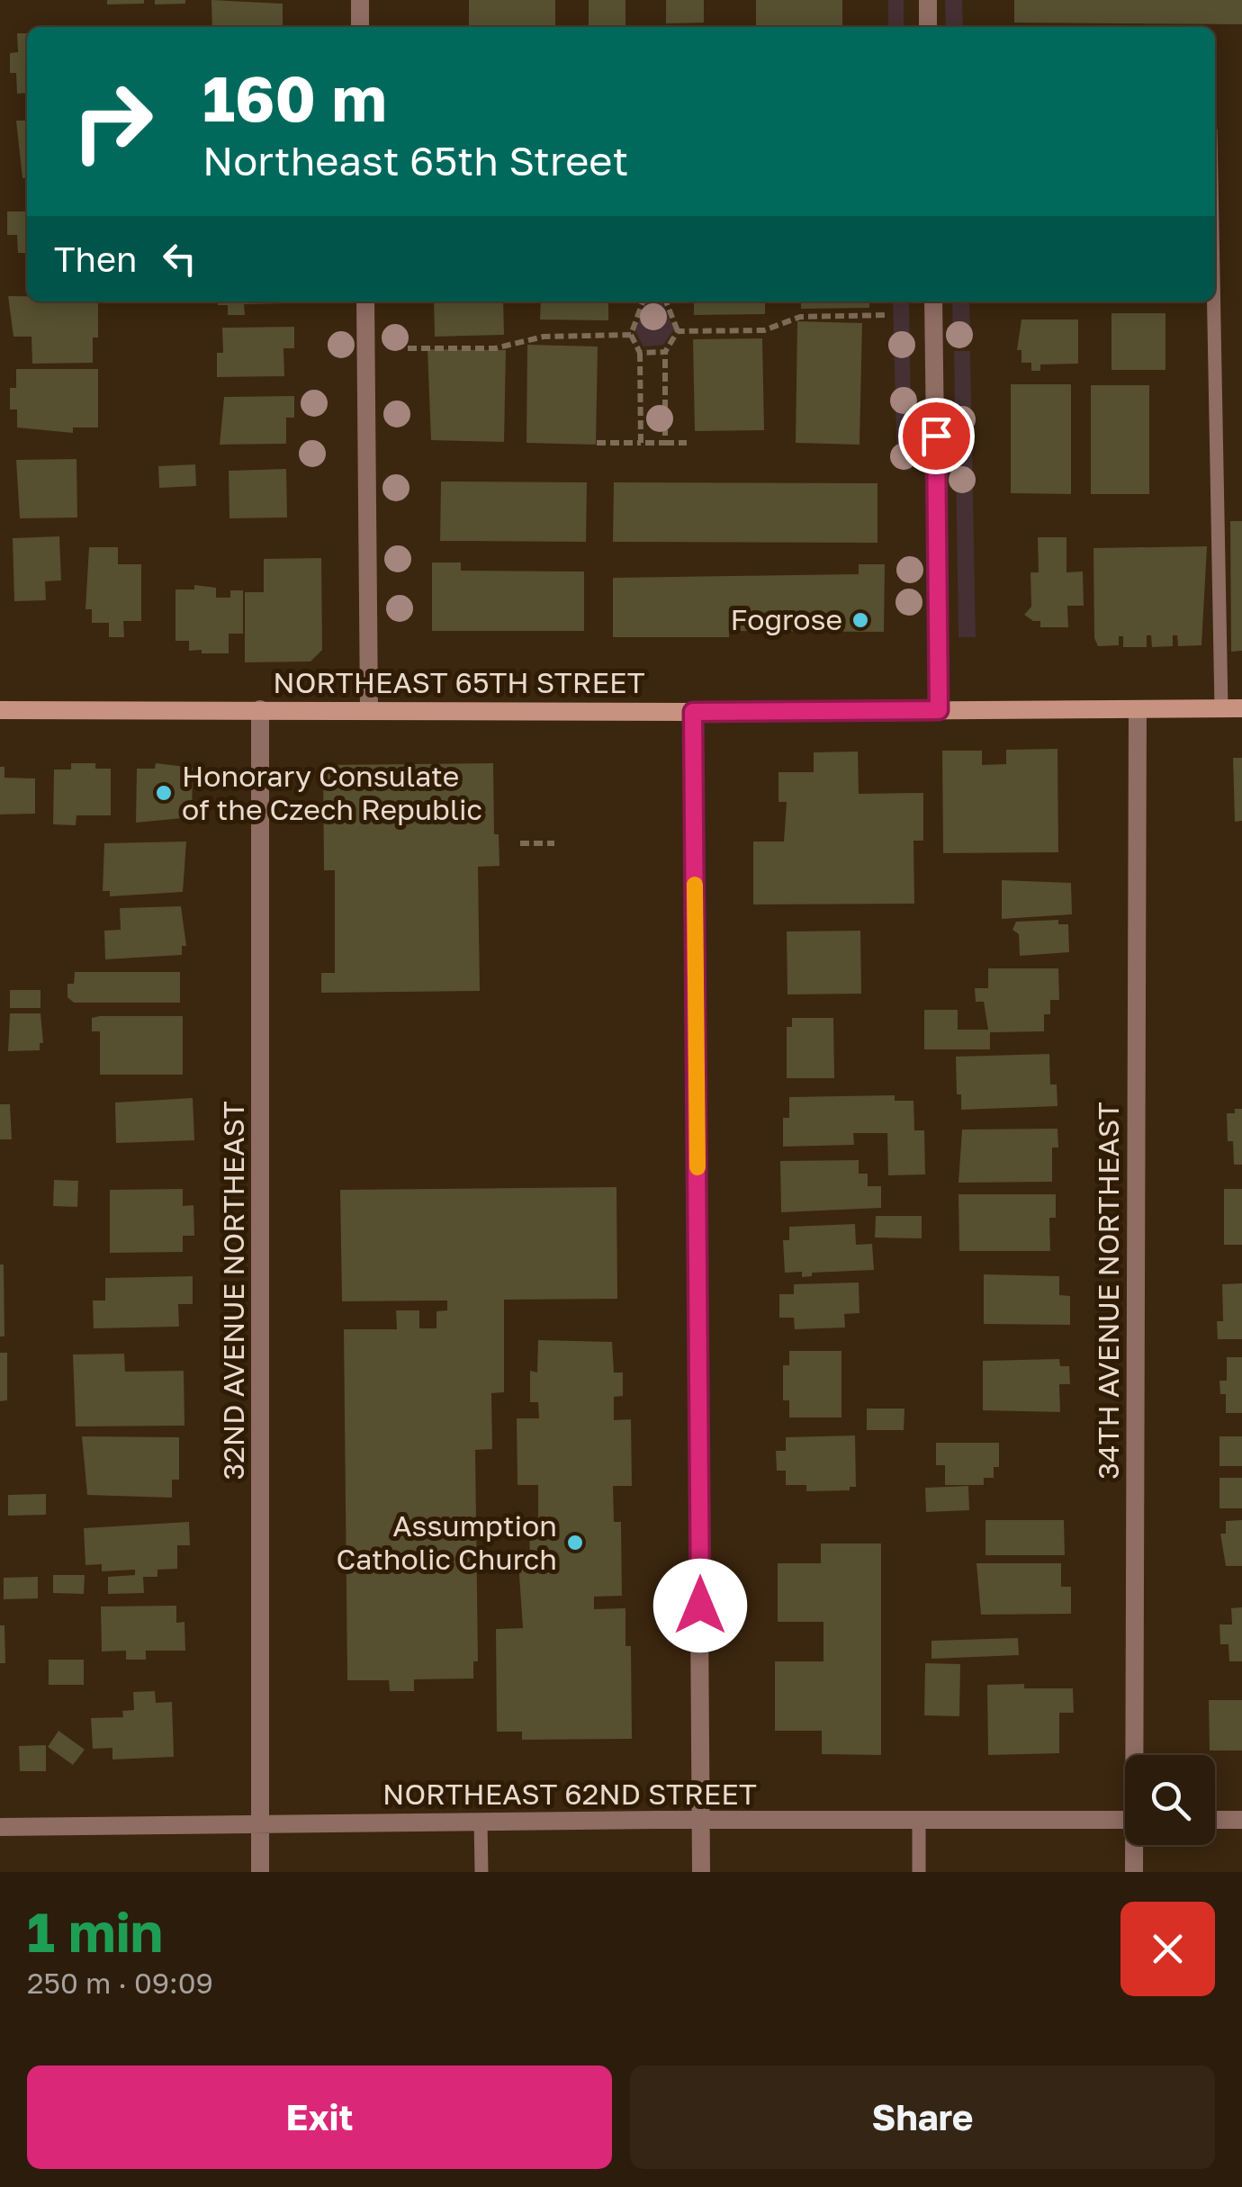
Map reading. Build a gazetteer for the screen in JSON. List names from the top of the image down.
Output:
{
  "streets": {
    "main road": ["NORTHEAST 65TH STREET"],
    "street": ["32ND AVENUE NORTHEAST", "34TH AVENUE NORTHEAST", "NORTHEAST 62ND STREET"]
  },
  "crossings": [
    ["NORTHEAST 65TH STREET", "32ND AVENUE NORTHEAST"],
    ["NORTHEAST 65TH STREET", "34TH AVENUE NORTHEAST"],
    ["32ND AVENUE NORTHEAST", "NORTHEAST 62ND STREET"]
  ],
  "places": ["Fogrose", "Honorary Consulate of the Czech Republic", "Assumption Catholic Church"],
  "page": {
    "turn": ["160 m", "Northeast 65th Street"],
    "then": "Then",
    "heading": ["1 min", "250 m · 09:09"],
    "buttons": ["Exit", "Share"]
  }
}
